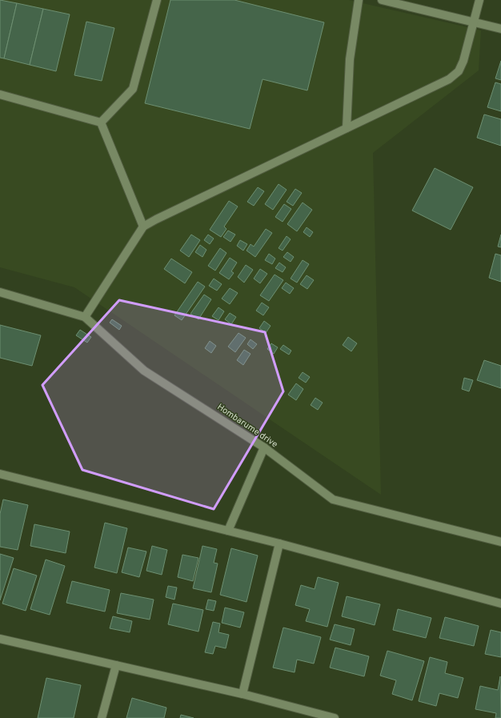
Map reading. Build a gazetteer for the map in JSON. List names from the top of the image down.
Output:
{
  "streets": {
    "street": ["Hombarume drive"]
  }
}
